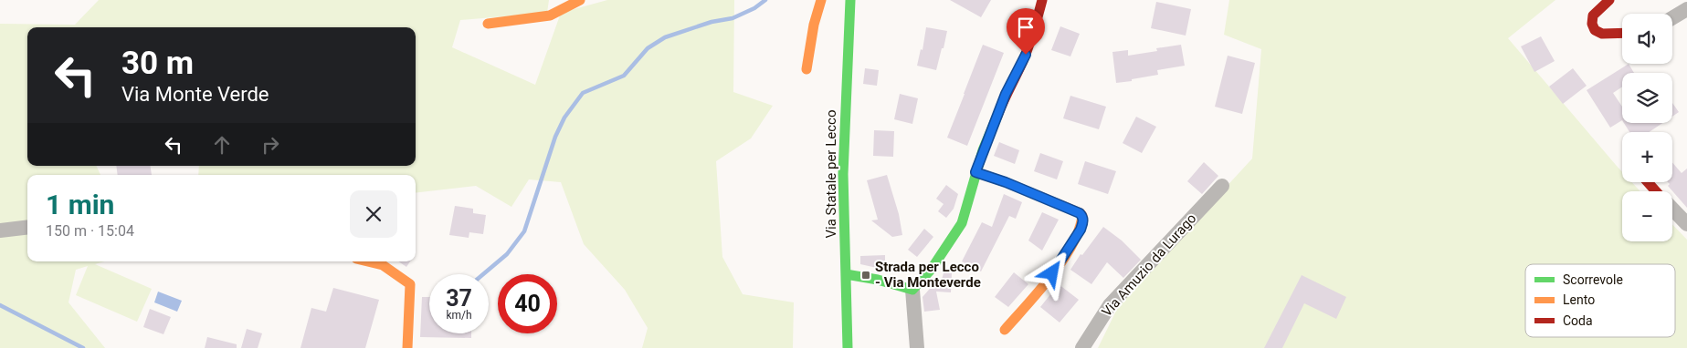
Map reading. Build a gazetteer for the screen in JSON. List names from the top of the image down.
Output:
{
  "streets": {
    "street": ["Via Statale per Lecco", "Via Amuzio da Lurago"]
  },
  "places": {
    "transit": ["Strada per Lecco - Via Monteverde"]
  },
  "legend": ["Scorrevole", "Lento", "Coda"],
  "page": {
    "map_buttons": ["+", "−"],
    "turn": ["30 m", "Via Monte Verde"],
    "heading": ["1 min", "150 m · 15:04"],
    "speed": "37 km/h",
    "limit": "40"
  }
}
